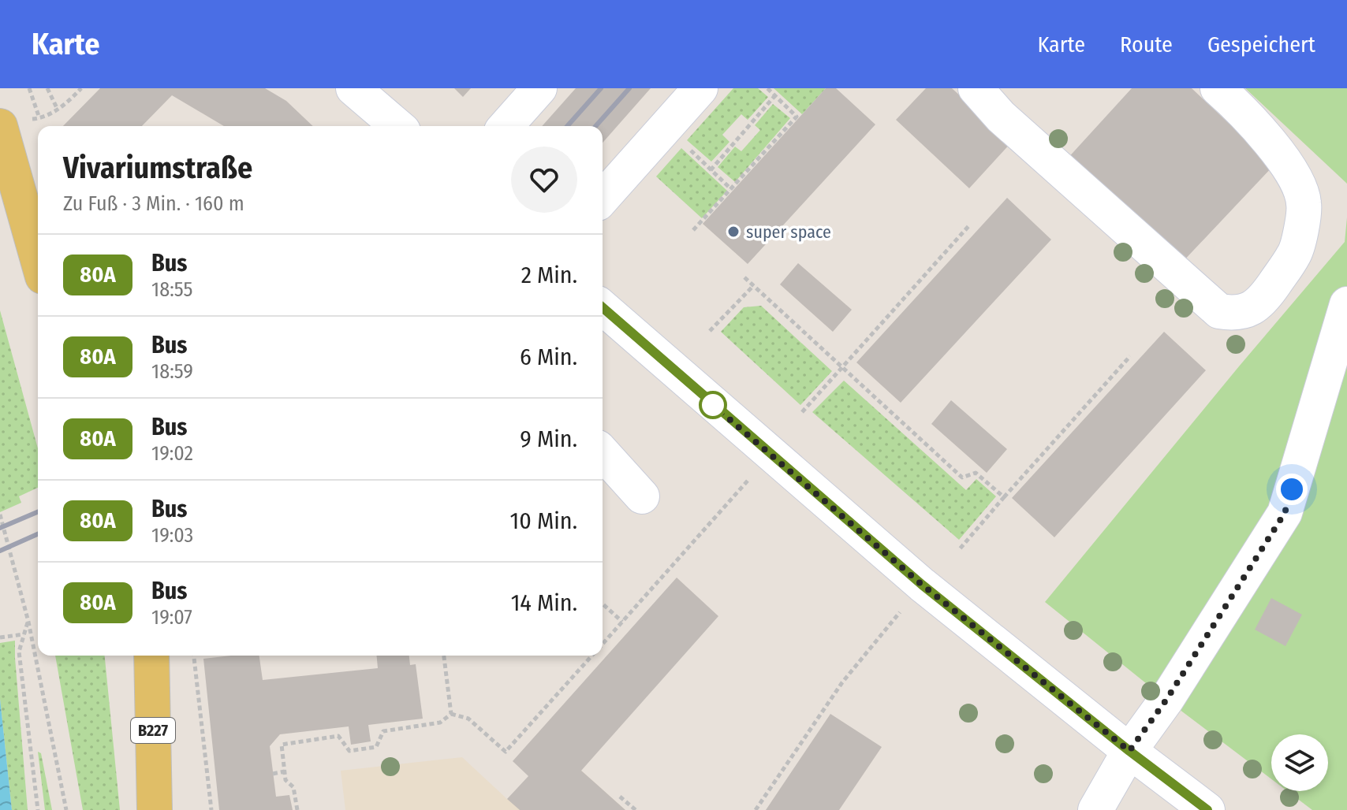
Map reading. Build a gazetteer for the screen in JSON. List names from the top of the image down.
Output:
{
  "streets": {
    "main road": ["B227"]
  },
  "places": ["super space"],
  "lines": ["bus line 80A"],
  "page": {
    "header": "Karte",
    "nav": ["Karte", "Route", "Gespeichert"],
    "heading": ["Vivariumstraße", "Zu Fuß · 3 Min. · 160 m"],
    "list": [
      {
        "mark": "80A",
        "name": "Bus",
        "note": "18:55",
        "value": "2 Min."
      },
      {
        "mark": "80A",
        "name": "Bus",
        "note": "18:59",
        "value": "6 Min."
      },
      {
        "mark": "80A",
        "name": "Bus",
        "note": "19:02",
        "value": "9 Min."
      },
      {
        "mark": "80A",
        "name": "Bus",
        "note": "19:03",
        "value": "10 Min."
      },
      {
        "mark": "80A",
        "name": "Bus",
        "note": "19:07",
        "value": "14 Min."
      }
    ]
  }
}
